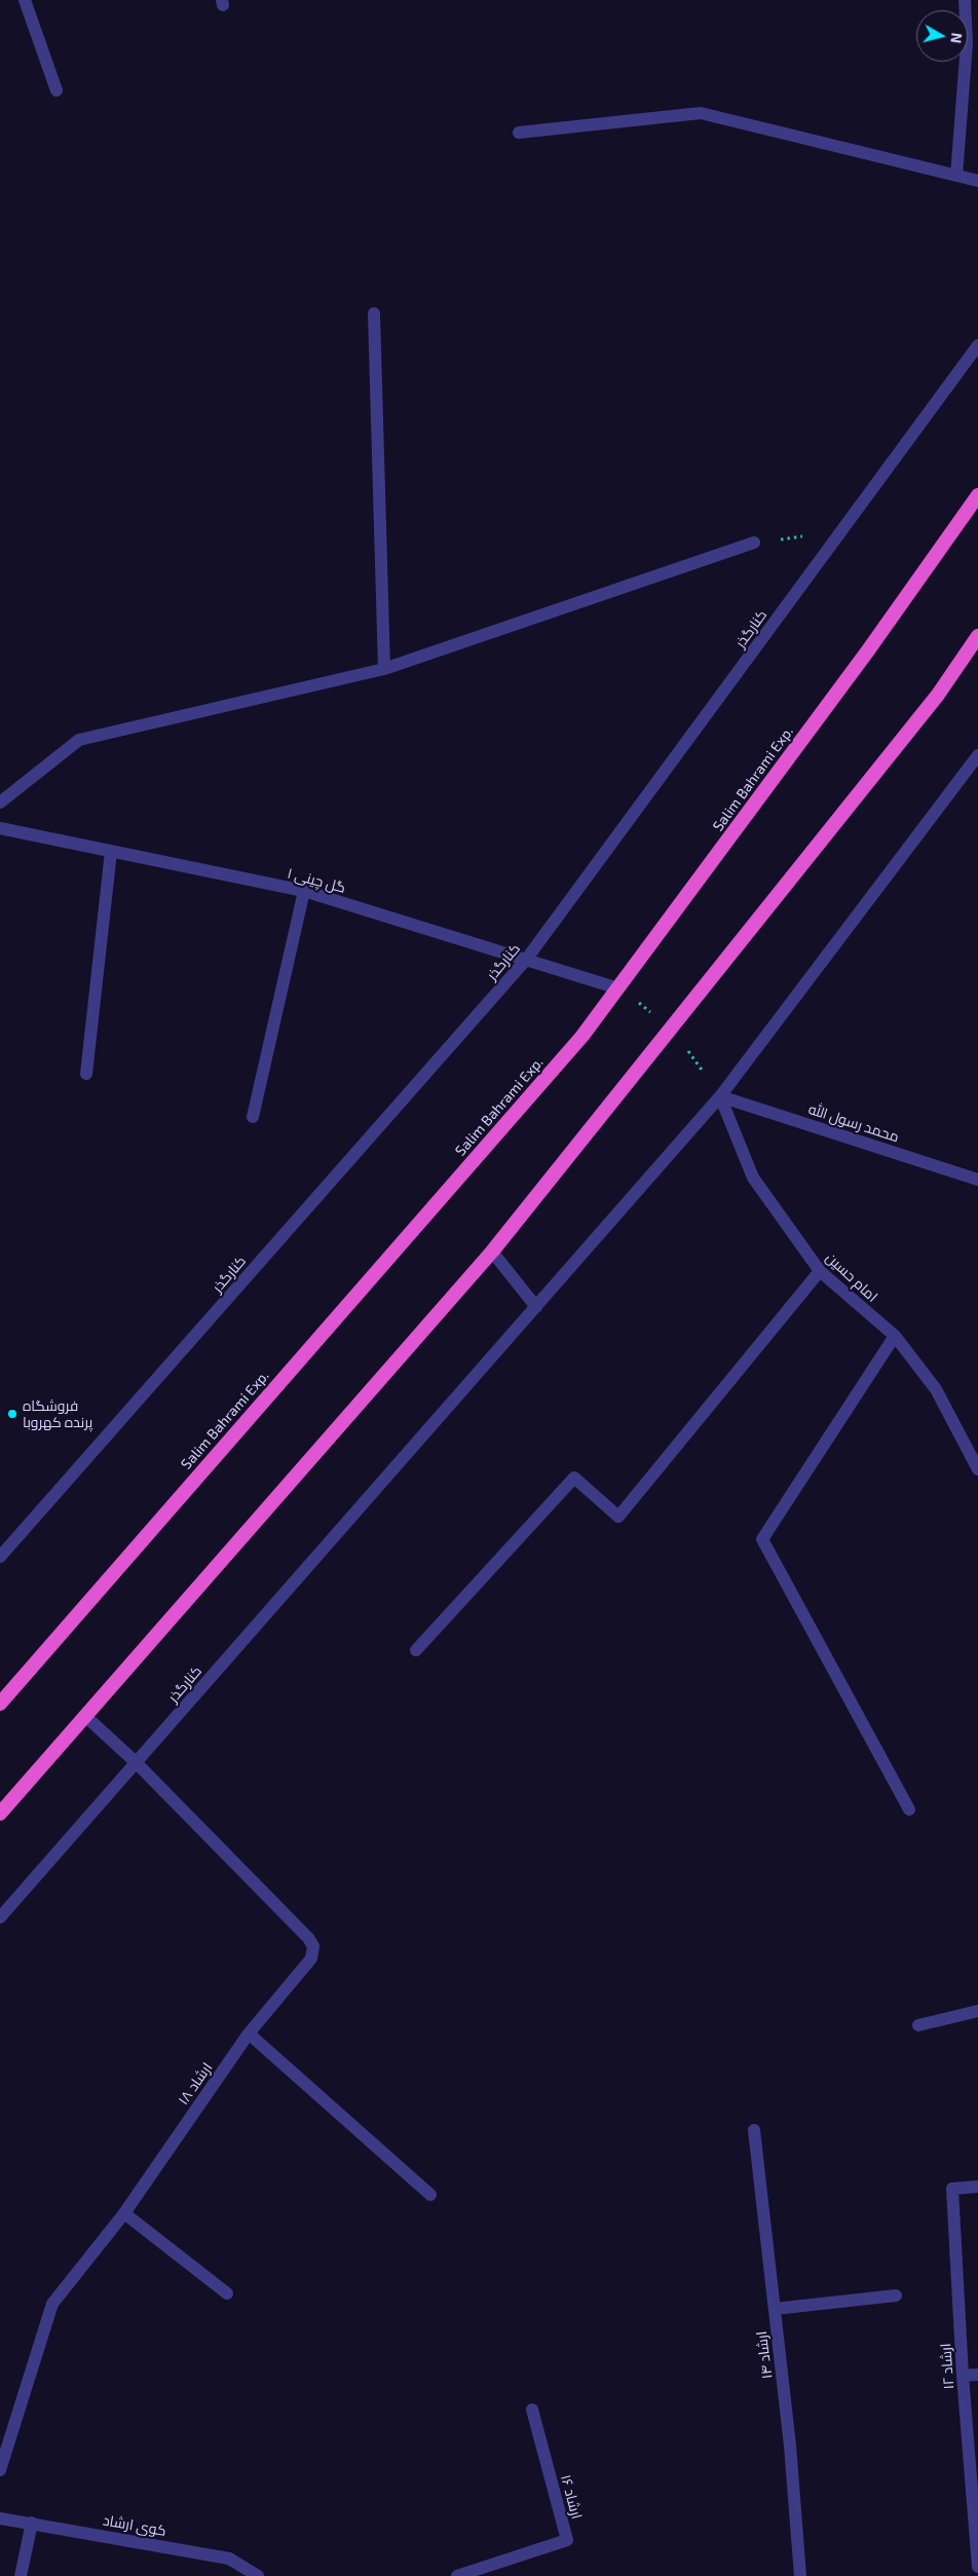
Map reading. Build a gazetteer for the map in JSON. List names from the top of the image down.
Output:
{
  "streets": {
    "highway": ["Salim Bahrami Exp."],
    "street": [
      "کنارگذر",
      "گل چینی ۱",
      "محمد رسول الله",
      "امام حسین",
      "ارشاد ۱۸",
      "ارشاد ۱۴",
      "ارشاد ۱۲",
      "ارشاد ۱۶",
      "کوی ارشاد"
    ]
  },
  "crossings": [
    ["کنارگذر", "گل چینی ۱"],
    ["کنارگذر", "محمد رسول الله"],
    ["کنارگذر", "امام حسین"],
    ["کنارگذر", "ارشاد ۱۸"],
    ["Salim Bahrami Exp.", "گل چینی ۱"],
    ["محمد رسول الله", "امام حسین"]
  ],
  "places": ["فروشگاه پرنده کهروبا"],
  "north": "right"
}
